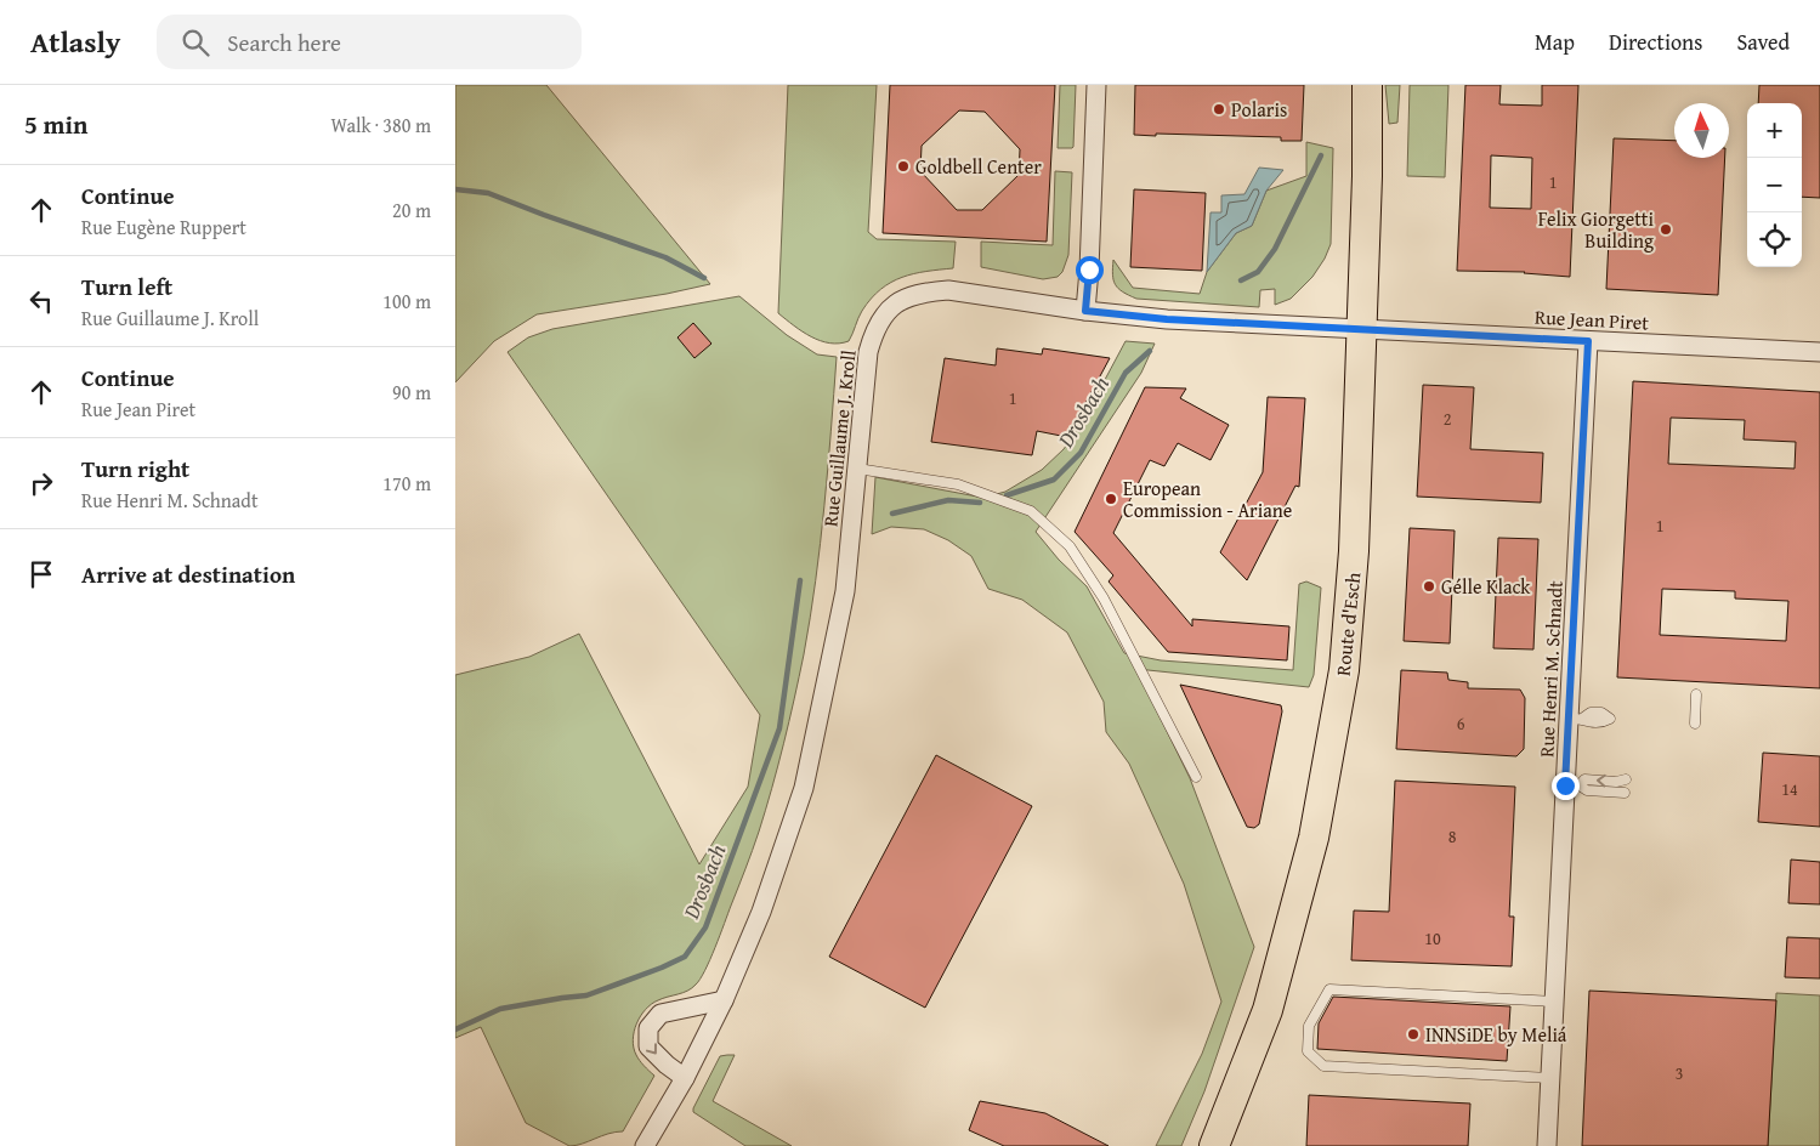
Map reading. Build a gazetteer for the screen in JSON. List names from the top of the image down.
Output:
{
  "streets": {
    "main road": ["Route d'Esch"],
    "street": ["Rue Jean Piret", "Rue Guillaume J. Kroll", "Rue Henri M. Schnadt"]
  },
  "crossings": [
    ["Rue Jean Piret", "Rue Guillaume J. Kroll"],
    ["Rue Jean Piret", "Route d'Esch"],
    ["Rue Jean Piret", "Rue Henri M. Schnadt"],
    ["Rue Guillaume J. Kroll", "Route d'Esch"]
  ],
  "water": ["Drosbach"],
  "places": [
    "Polaris",
    "Goldbell Center",
    "Felix Giorgetti Building",
    "European Commission - Ariane",
    "Gélle Klack",
    "INNSiDE by Meliá"
  ],
  "house_numbers": [
    "1",
    "1",
    "2",
    "1",
    "6",
    "14",
    "8",
    "10",
    "3"
  ],
  "north": "top",
  "page": {
    "header": "Atlasly",
    "search": "Search here",
    "nav": ["Map", "Directions", "Saved"],
    "heading": ["5 min", "Walk · 380 m"],
    "map_buttons": ["+", "−"],
    "list": [
      ["Continue", "Rue Eugène Ruppert", "20 m"],
      ["Turn left", "Rue Guillaume J. Kroll", "100 m"],
      ["Continue", "Rue Jean Piret", "90 m"],
      ["Turn right", "Rue Henri M. Schnadt", "170 m"],
      "Arrive at destination"
    ]
  }
}
